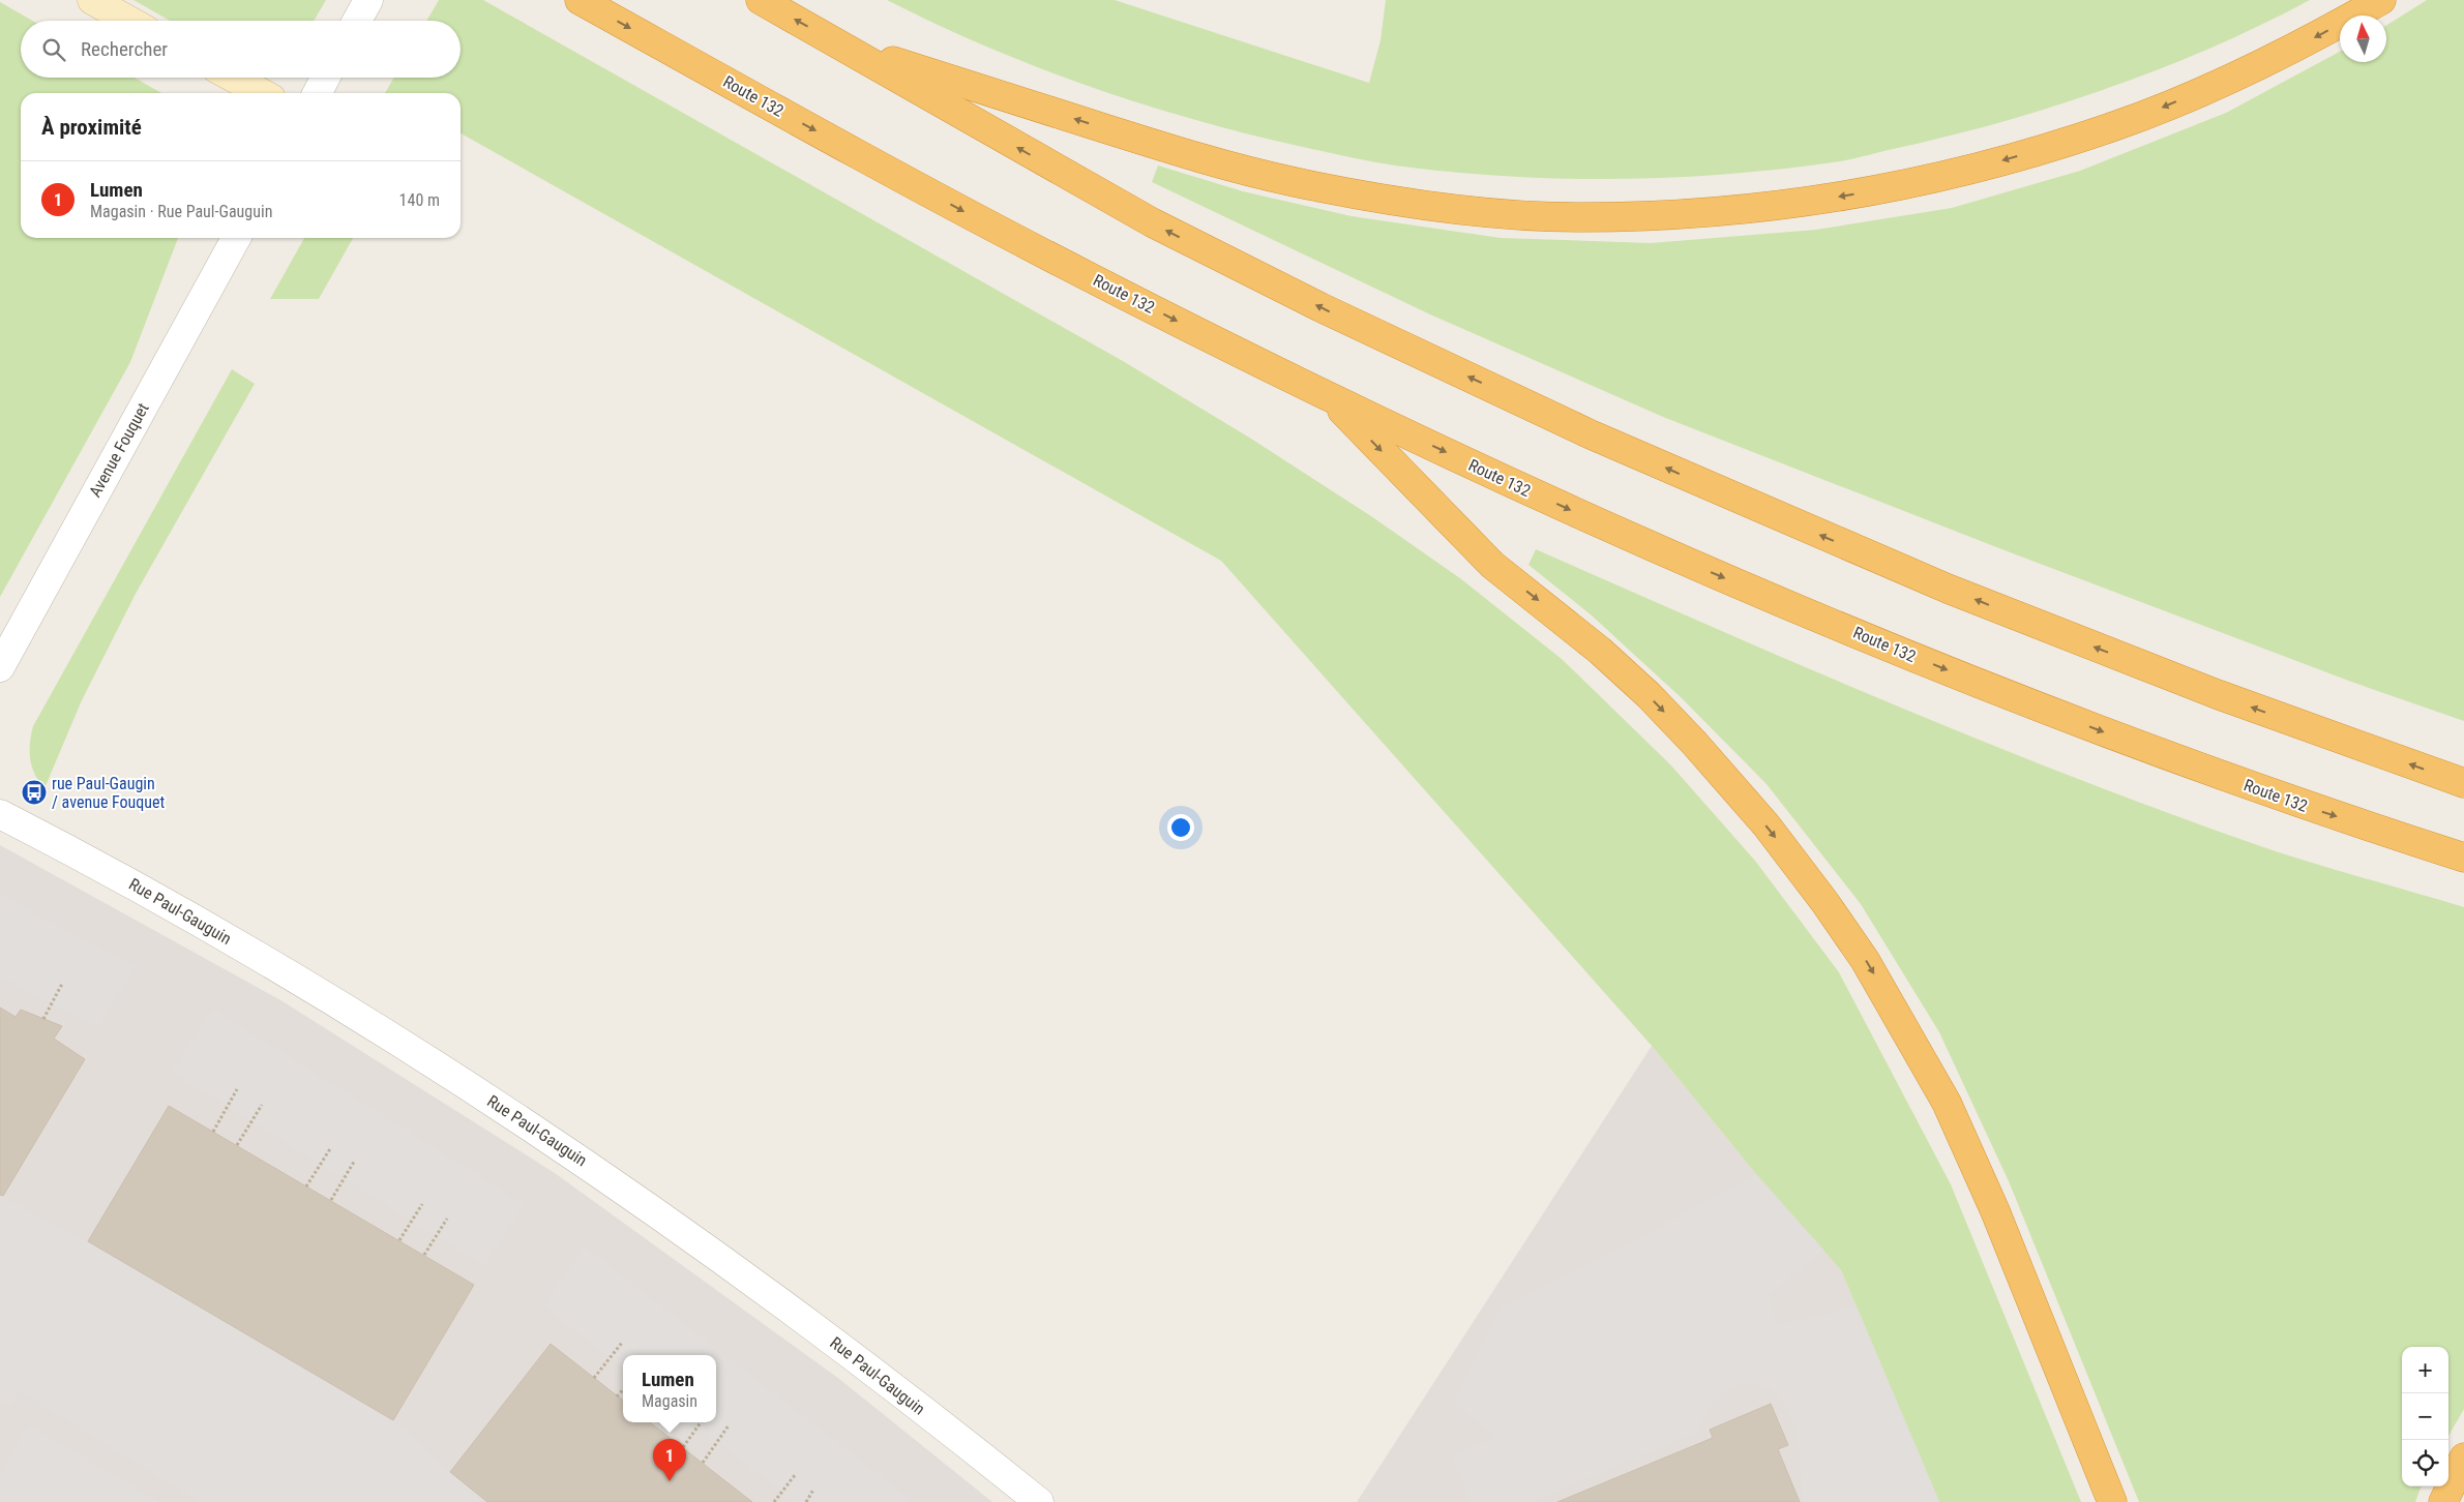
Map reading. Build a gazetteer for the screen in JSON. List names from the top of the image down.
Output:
{
  "streets": {
    "highway": ["Route 132"],
    "street": ["Avenue Fouquet", "Rue Paul-Gauguin"]
  },
  "places": {
    "bus stop": ["rue Paul-Gaugin / avenue Fouquet"]
  },
  "north": "top",
  "page": {
    "search": "Rechercher",
    "heading": "À proximité",
    "list": [
      {
        "mark": "1",
        "name": "Lumen",
        "note": "Magasin · Rue Paul-Gauguin",
        "value": "140 m"
      }
    ],
    "map_buttons": ["+", "−"],
    "popup": ["Lumen", "Magasin"],
    "pins": "1"
  }
}
